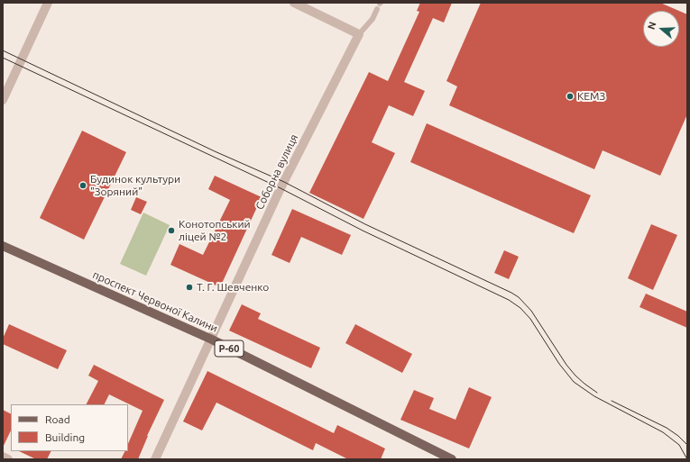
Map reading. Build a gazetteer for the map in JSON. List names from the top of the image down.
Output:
{
  "streets": {
    "main road": ["проспект Червоної Калини", "Р-60"],
    "street": ["Соборна вулиця"]
  },
  "crossings": [
    ["Соборна вулиця", "проспект Червоної Калини"]
  ],
  "places": [
    "КЕМЗ",
    "Будинок культури \"Зоряний\"",
    "Конотопський ліцей №2",
    "Т. Г. Шевченко"
  ],
  "legend": ["Road", "Building"],
  "north": "left"
}
